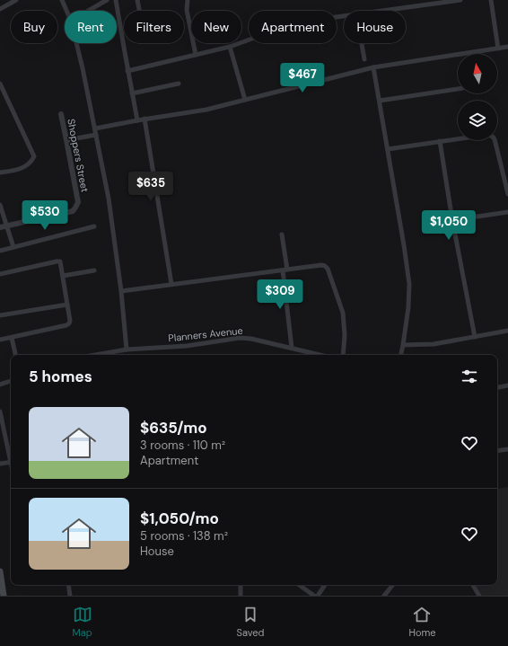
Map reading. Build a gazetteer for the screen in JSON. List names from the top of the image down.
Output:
{
  "streets": {
    "street": ["Shoppers Street", "Planners Avenue"]
  },
  "north": "top",
  "page": {
    "chip": [
      "Buy",
      "Rent",
      "Filters",
      "New",
      "Apartment",
      "House"
    ],
    "price": [
      "$467",
      "$635",
      "$530",
      "$1,050",
      "$309"
    ],
    "heading": "5 homes",
    "list": [
      {
        "name": "$635/mo",
        "note": "3 rooms · 110 m² · Apartment"
      },
      {
        "name": "$1,050/mo",
        "note": "5 rooms · 138 m² · House"
      }
    ],
    "tabs": ["Map", "Saved", "Home"]
  }
}
